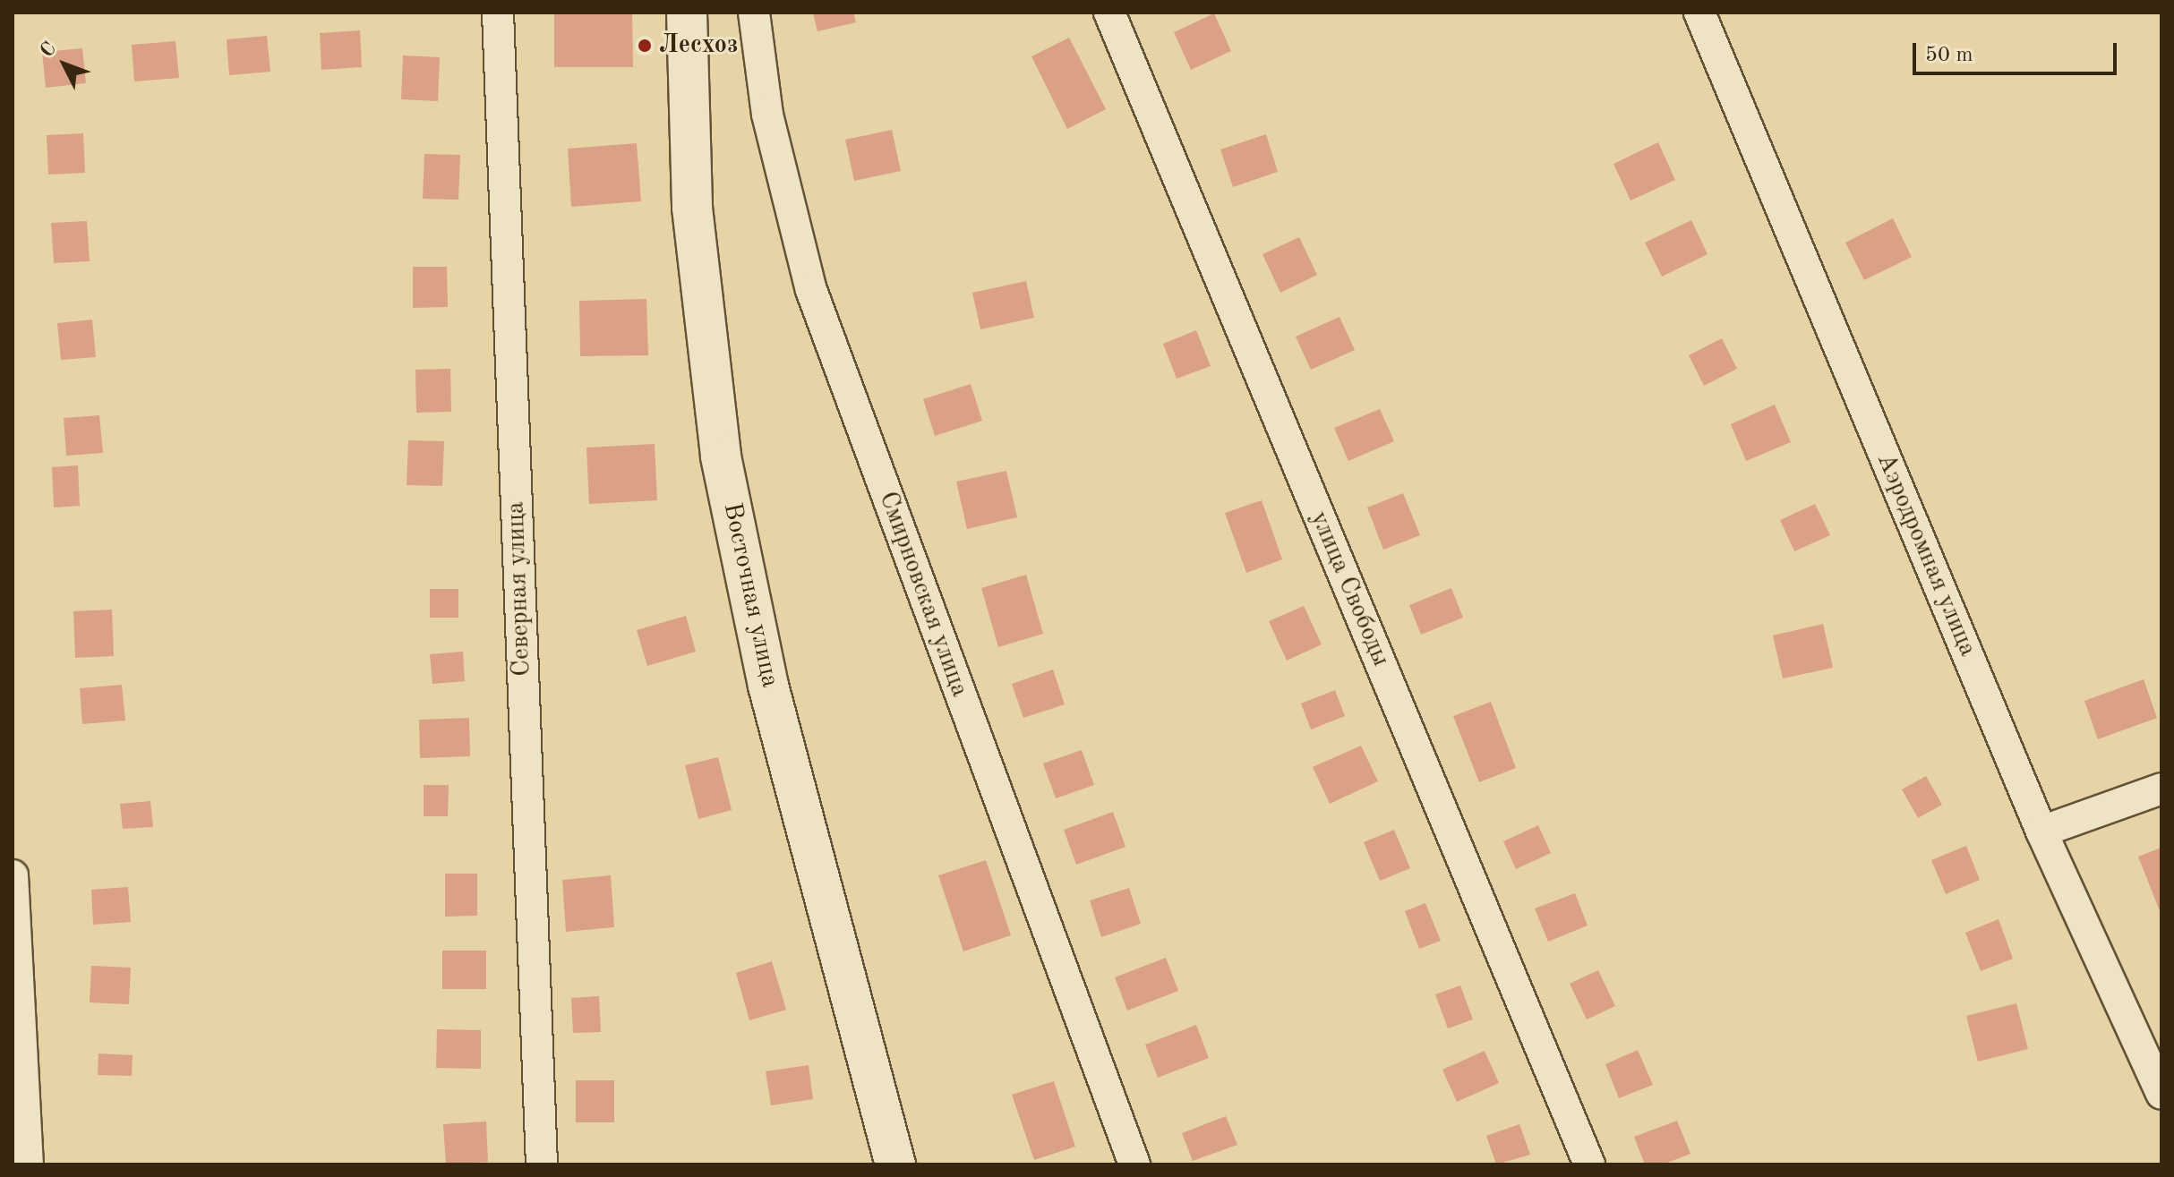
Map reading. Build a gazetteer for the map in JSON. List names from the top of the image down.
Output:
{
  "streets": {
    "main road": ["Восточная улица"],
    "street": [
      "Аэродромная улица",
      "Северная улица",
      "улица Свободы",
      "Смирновская улица"
    ]
  },
  "places": ["Лесхоз"],
  "scale_bar": "50 m",
  "north": "top left"
}
